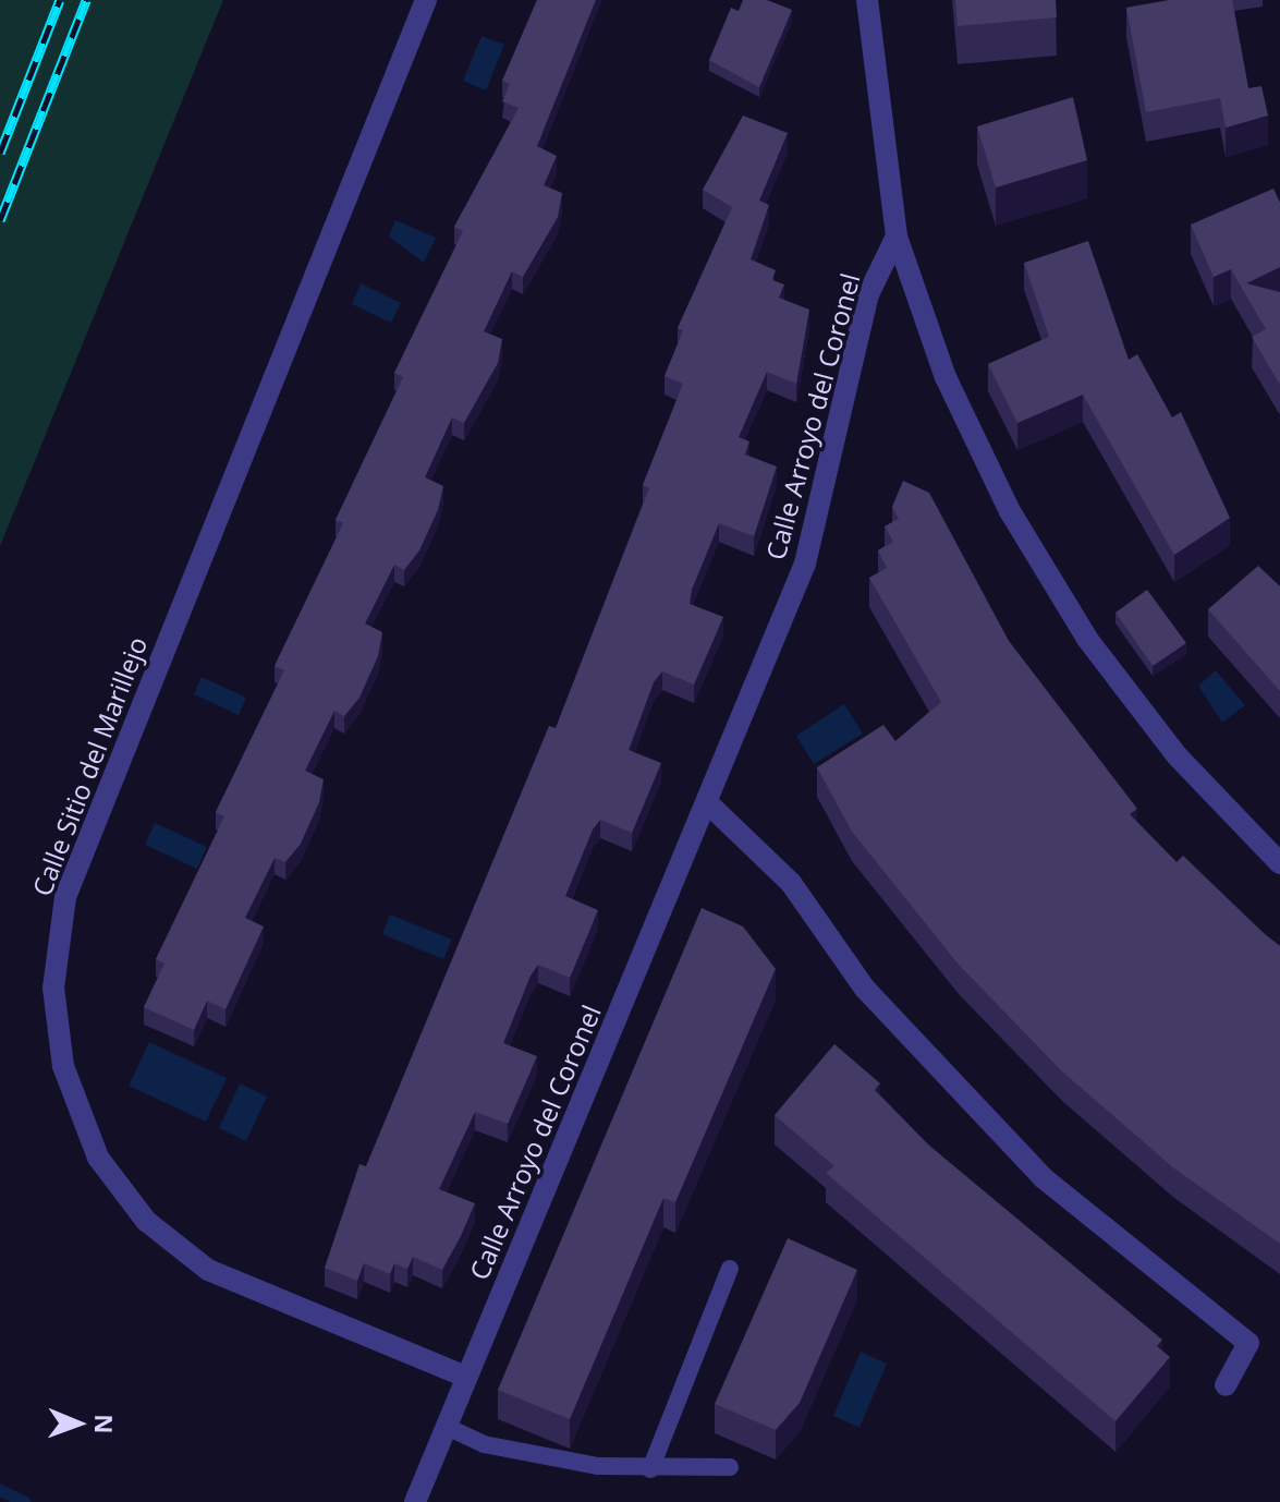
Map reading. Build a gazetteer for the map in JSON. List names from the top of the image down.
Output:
{
  "streets": {
    "street": ["Calle Arroyo del Coronel", "Calle Sitio del Marillejo"]
  },
  "crossings": [
    ["Calle Arroyo del Coronel", "Calle Sitio del Marillejo"]
  ],
  "north": "right"
}
